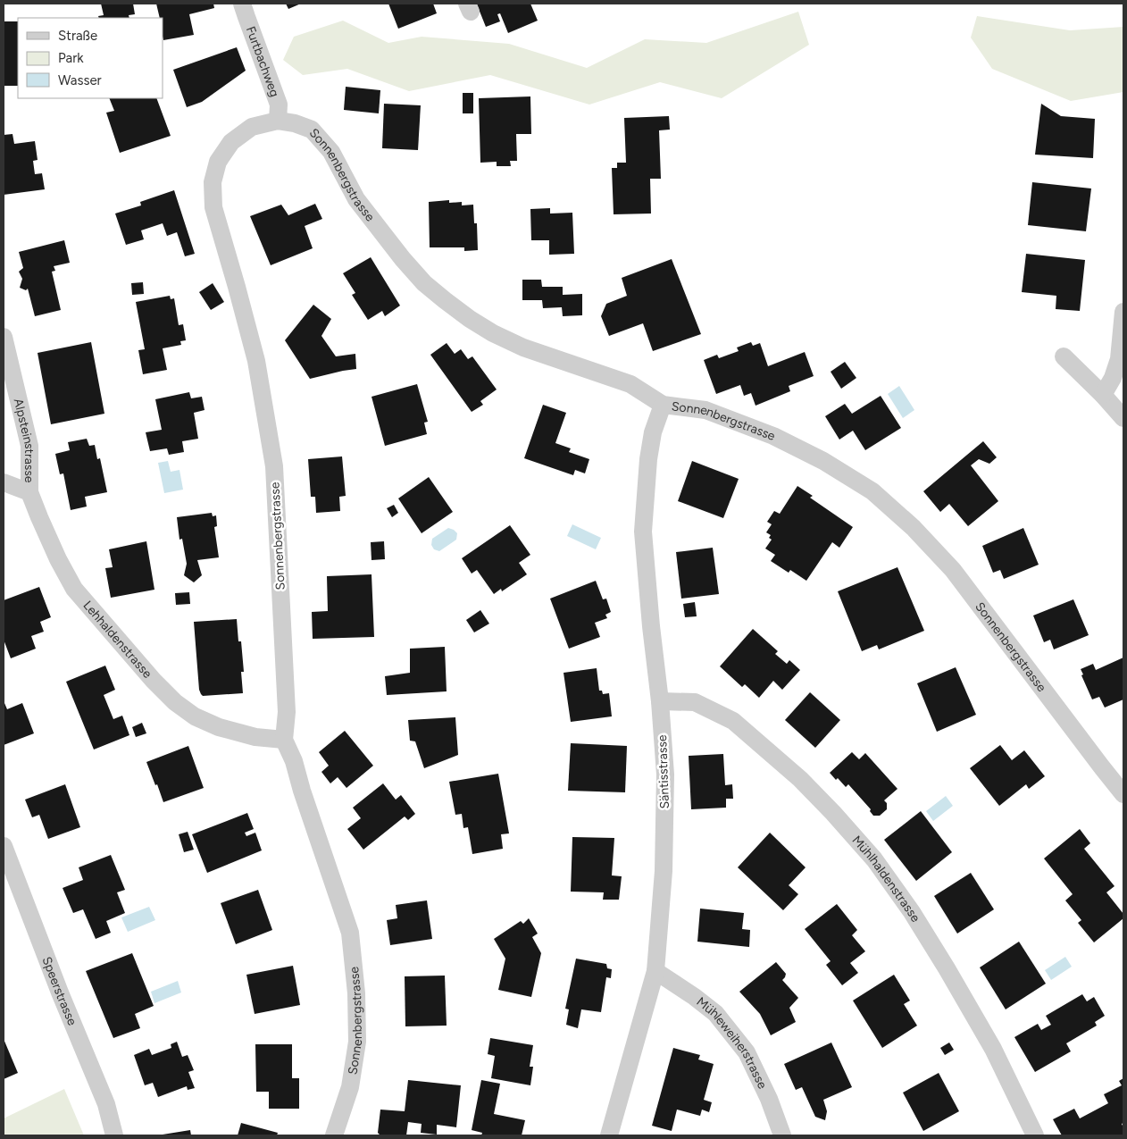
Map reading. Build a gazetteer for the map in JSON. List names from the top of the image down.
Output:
{
  "streets": {
    "street": [
      "Furtbachweg",
      "Sonnenbergstrasse",
      "Alpsteinstrasse",
      "Lehhaldenstrasse",
      "Säntisstrasse",
      "Mühlhaldenstrasse",
      "Speerstrasse",
      "Mühleweiherstrasse"
    ]
  },
  "crossings": [
    ["Furtbachweg", "Sonnenbergstrasse"],
    ["Sonnenbergstrasse", "Lehhaldenstrasse"],
    ["Sonnenbergstrasse", "Säntisstrasse"],
    ["Alpsteinstrasse", "Lehhaldenstrasse"],
    ["Säntisstrasse", "Mühlhaldenstrasse"],
    ["Säntisstrasse", "Mühleweiherstrasse"]
  ],
  "legend": ["Straße", "Park", "Wasser"]
}
